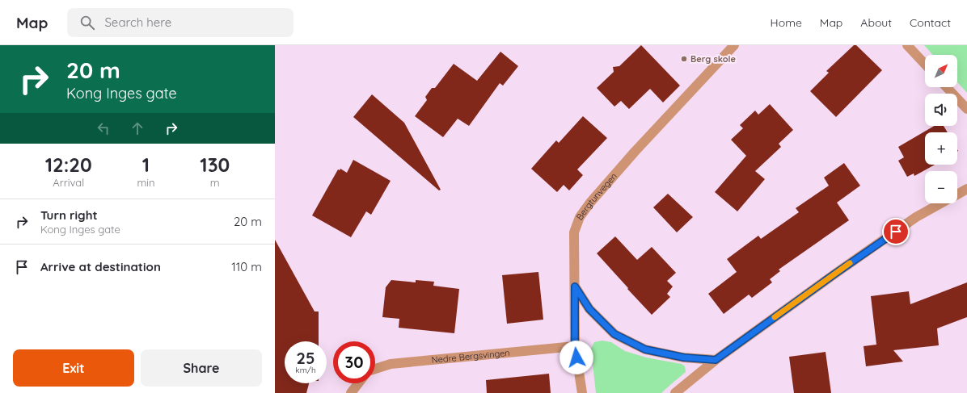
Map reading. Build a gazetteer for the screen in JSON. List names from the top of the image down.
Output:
{
  "streets": {
    "street": ["Bergtunvegen", "Nedre Bergsvingen"]
  },
  "crossings": [
    ["Bergtunvegen", "Nedre Bergsvingen"]
  ],
  "places": ["Berg skole"],
  "north": "top right",
  "page": {
    "header": "Map",
    "search": "Search here",
    "nav": [
      "Home",
      "Map",
      "About",
      "Contact"
    ],
    "turn": ["20 m", "Kong Inges gate"],
    "map_buttons": ["+", "−"],
    "eta": [
      "12:20",
      "Arrival",
      "1",
      "min",
      "130",
      "m"
    ],
    "list": [
      {
        "name": "Turn right",
        "note": "Kong Inges gate",
        "value": "20 m"
      },
      {
        "name": "Arrive at destination",
        "value": "110 m"
      }
    ],
    "speed": "25 km/h",
    "limit": "30",
    "buttons": ["Exit", "Share"]
  }
}
